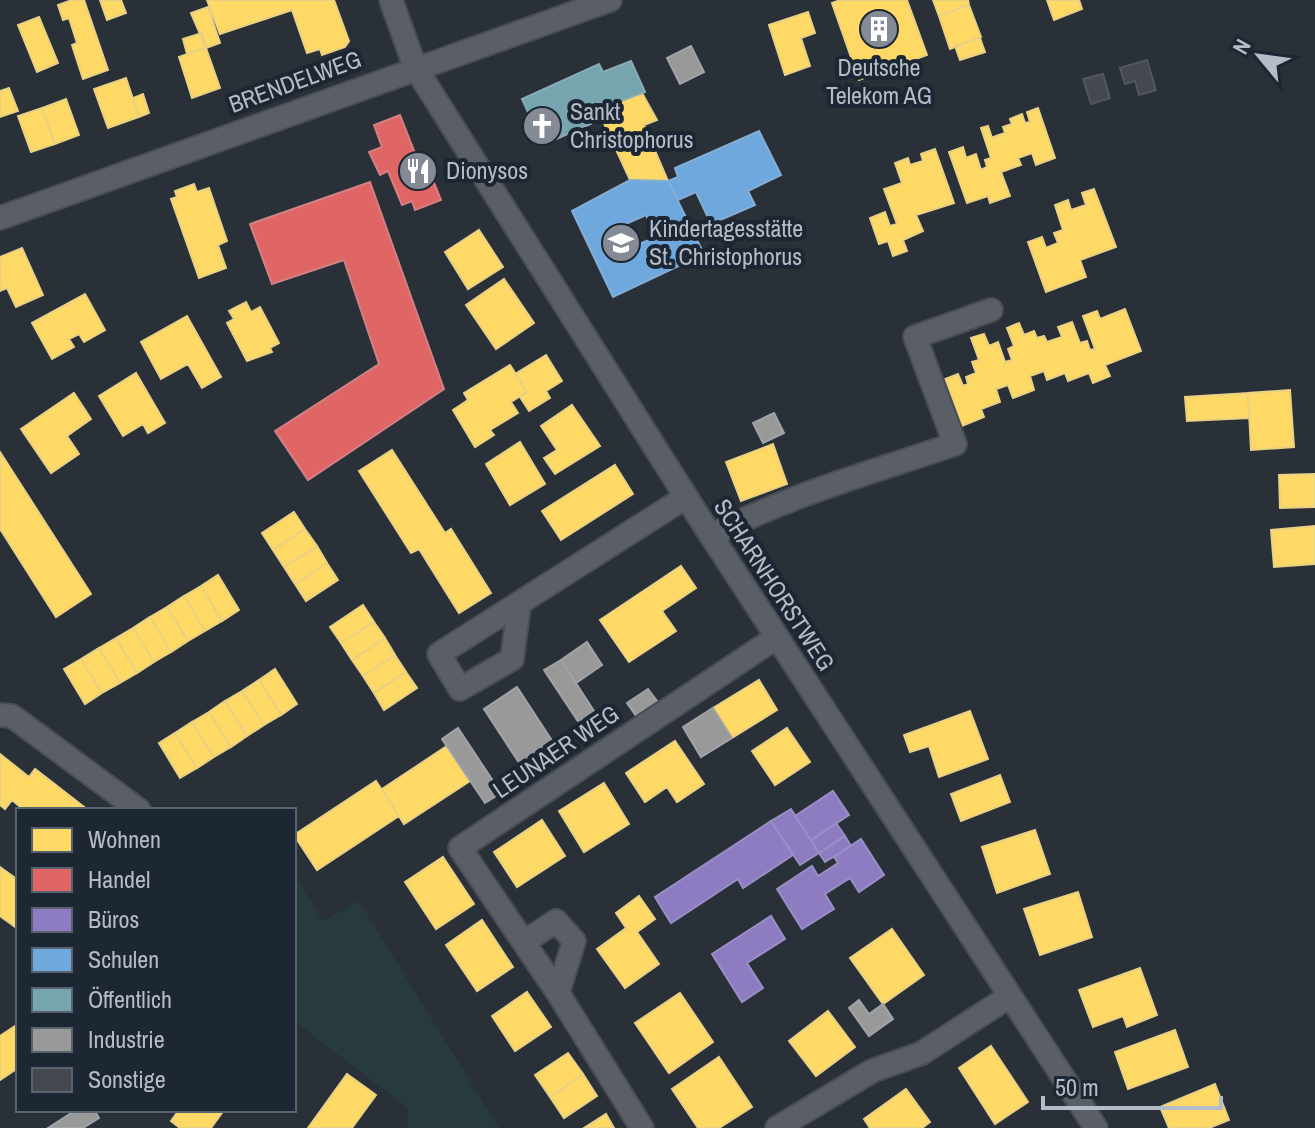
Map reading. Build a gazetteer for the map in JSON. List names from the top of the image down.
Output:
{
  "streets": {
    "street": ["BRENDELWEG", "SCHARNHORSTWEG", "LEUNAER WEG"]
  },
  "crossings": [
    ["BRENDELWEG", "SCHARNHORSTWEG"],
    ["SCHARNHORSTWEG", "LEUNAER WEG"]
  ],
  "places": {
    "building": ["Deutsche Telekom AG"],
    "church": ["Sankt Christophorus"],
    "restaurant": ["Dionysos"],
    "school or university": ["Kindertagesstätte St. Christophorus"]
  },
  "legend": [
    "Wohnen",
    "Handel",
    "Büros",
    "Schulen",
    "Öffentlich",
    "Industrie",
    "Sonstige"
  ],
  "scale_bar": "50 m",
  "north": "top left"
}
